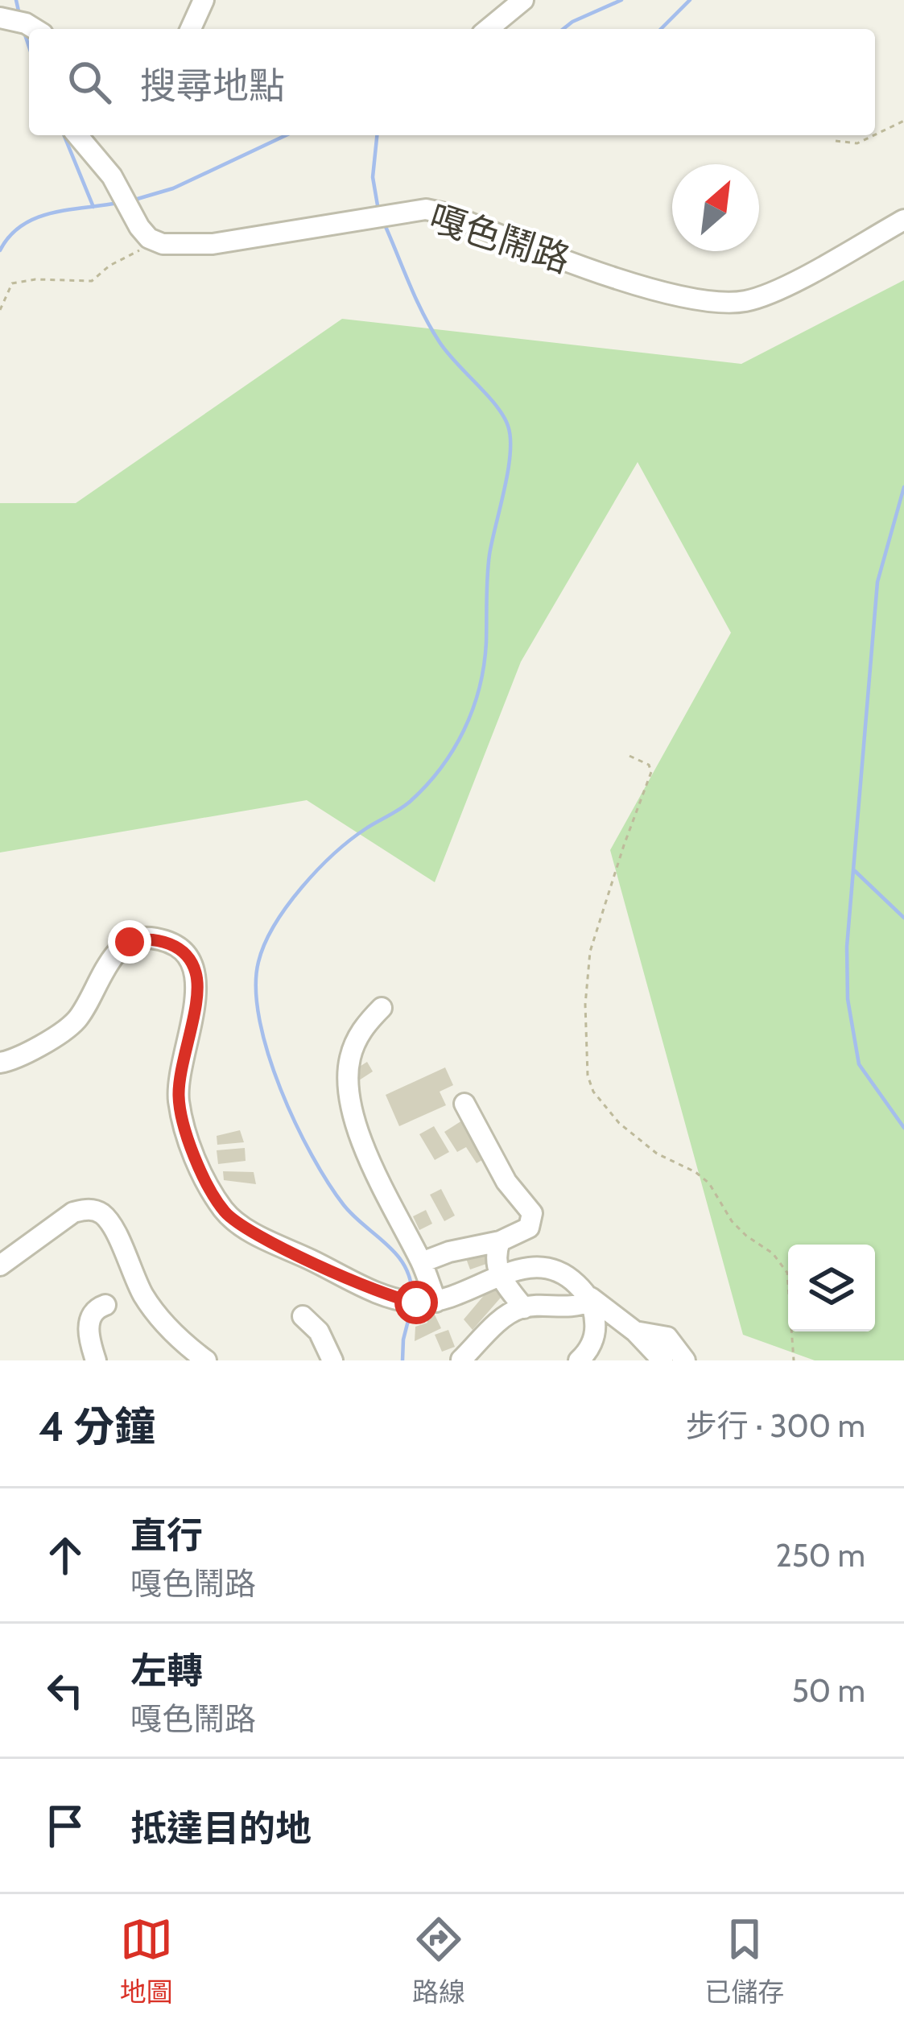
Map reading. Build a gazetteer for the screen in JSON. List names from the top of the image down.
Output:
{
  "streets": {
    "street": ["嘎色鬧路"]
  },
  "north": "top right",
  "page": {
    "search": "搜尋地點",
    "heading": ["4 分鐘", "步行 · 300 m"],
    "list": [
      ["直行", "嘎色鬧路", "250 m"],
      ["左轉", "嘎色鬧路", "50 m"],
      "抵達目的地"
    ],
    "nav": ["地圖", "路線", "已儲存"]
  }
}
